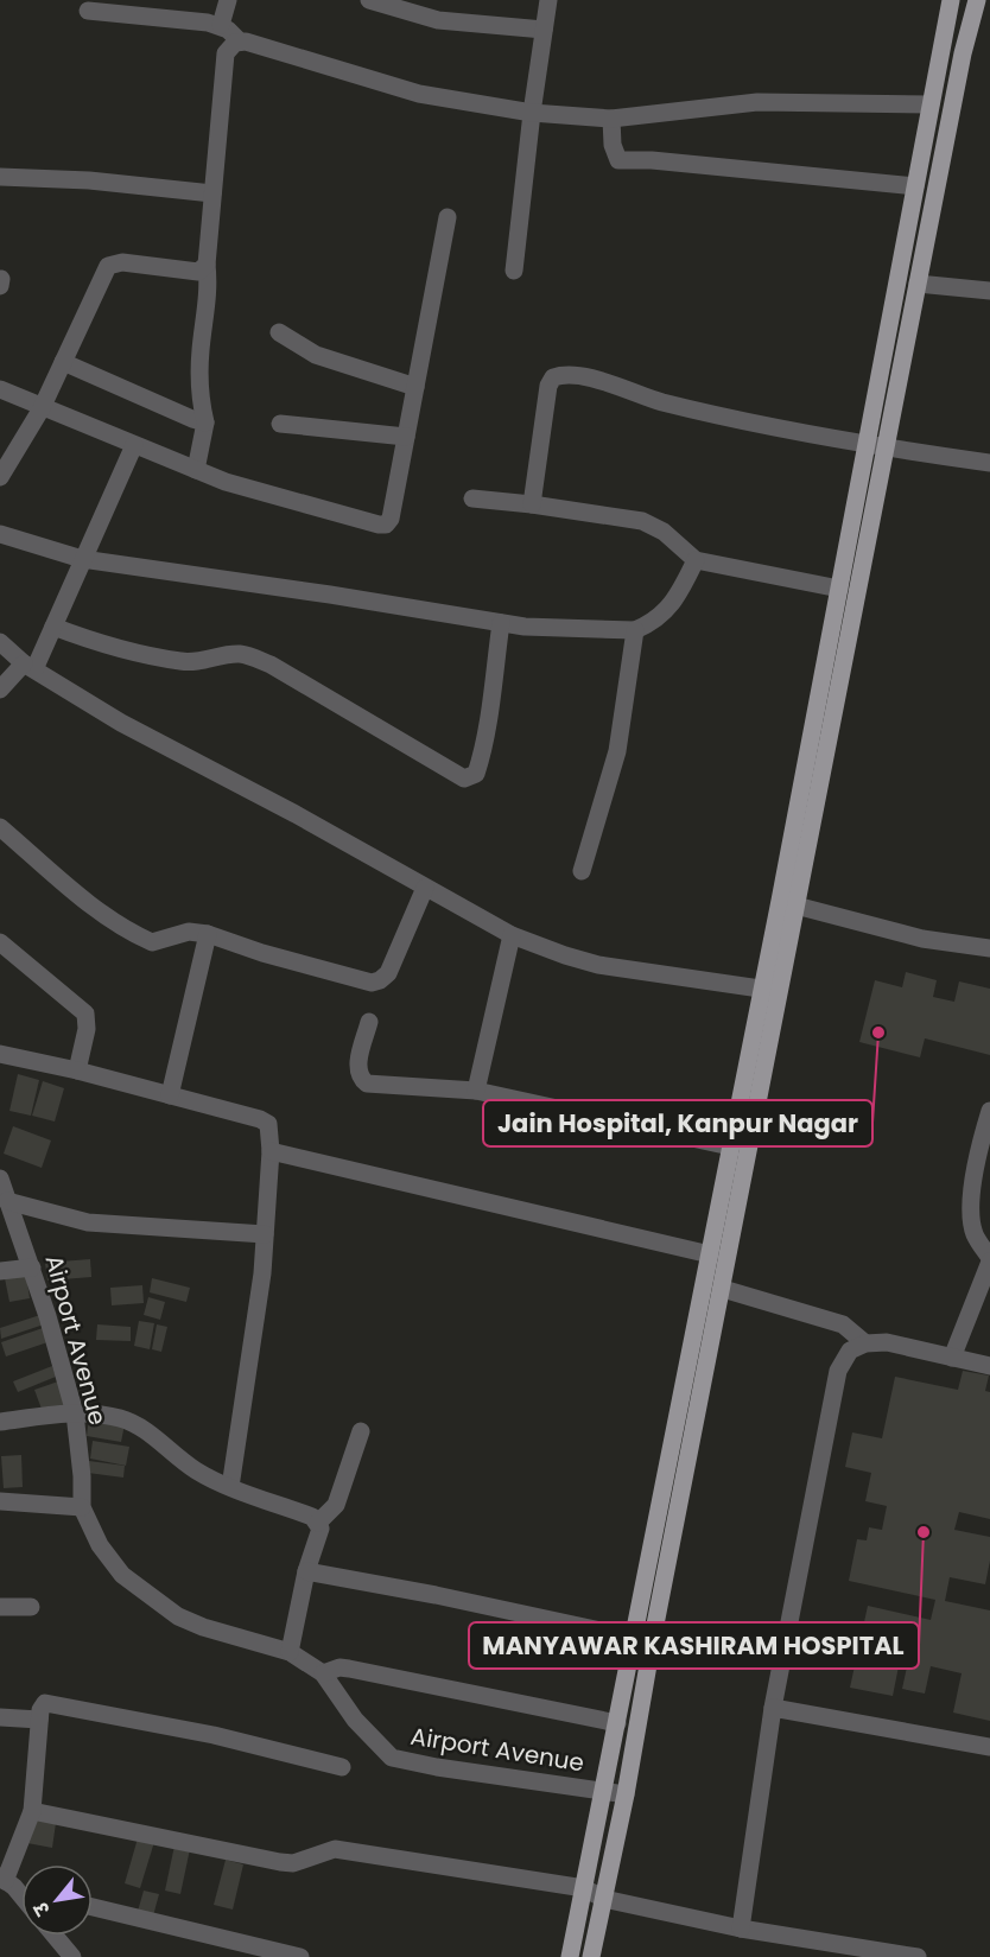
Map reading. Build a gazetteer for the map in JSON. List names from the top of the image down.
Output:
{
  "streets": {
    "street": ["Airport Avenue"]
  },
  "places": ["Jain Hospital, Kanpur Nagar", "MANYAWAR KASHIRAM HOSPITAL"],
  "north": "bottom left"
}
